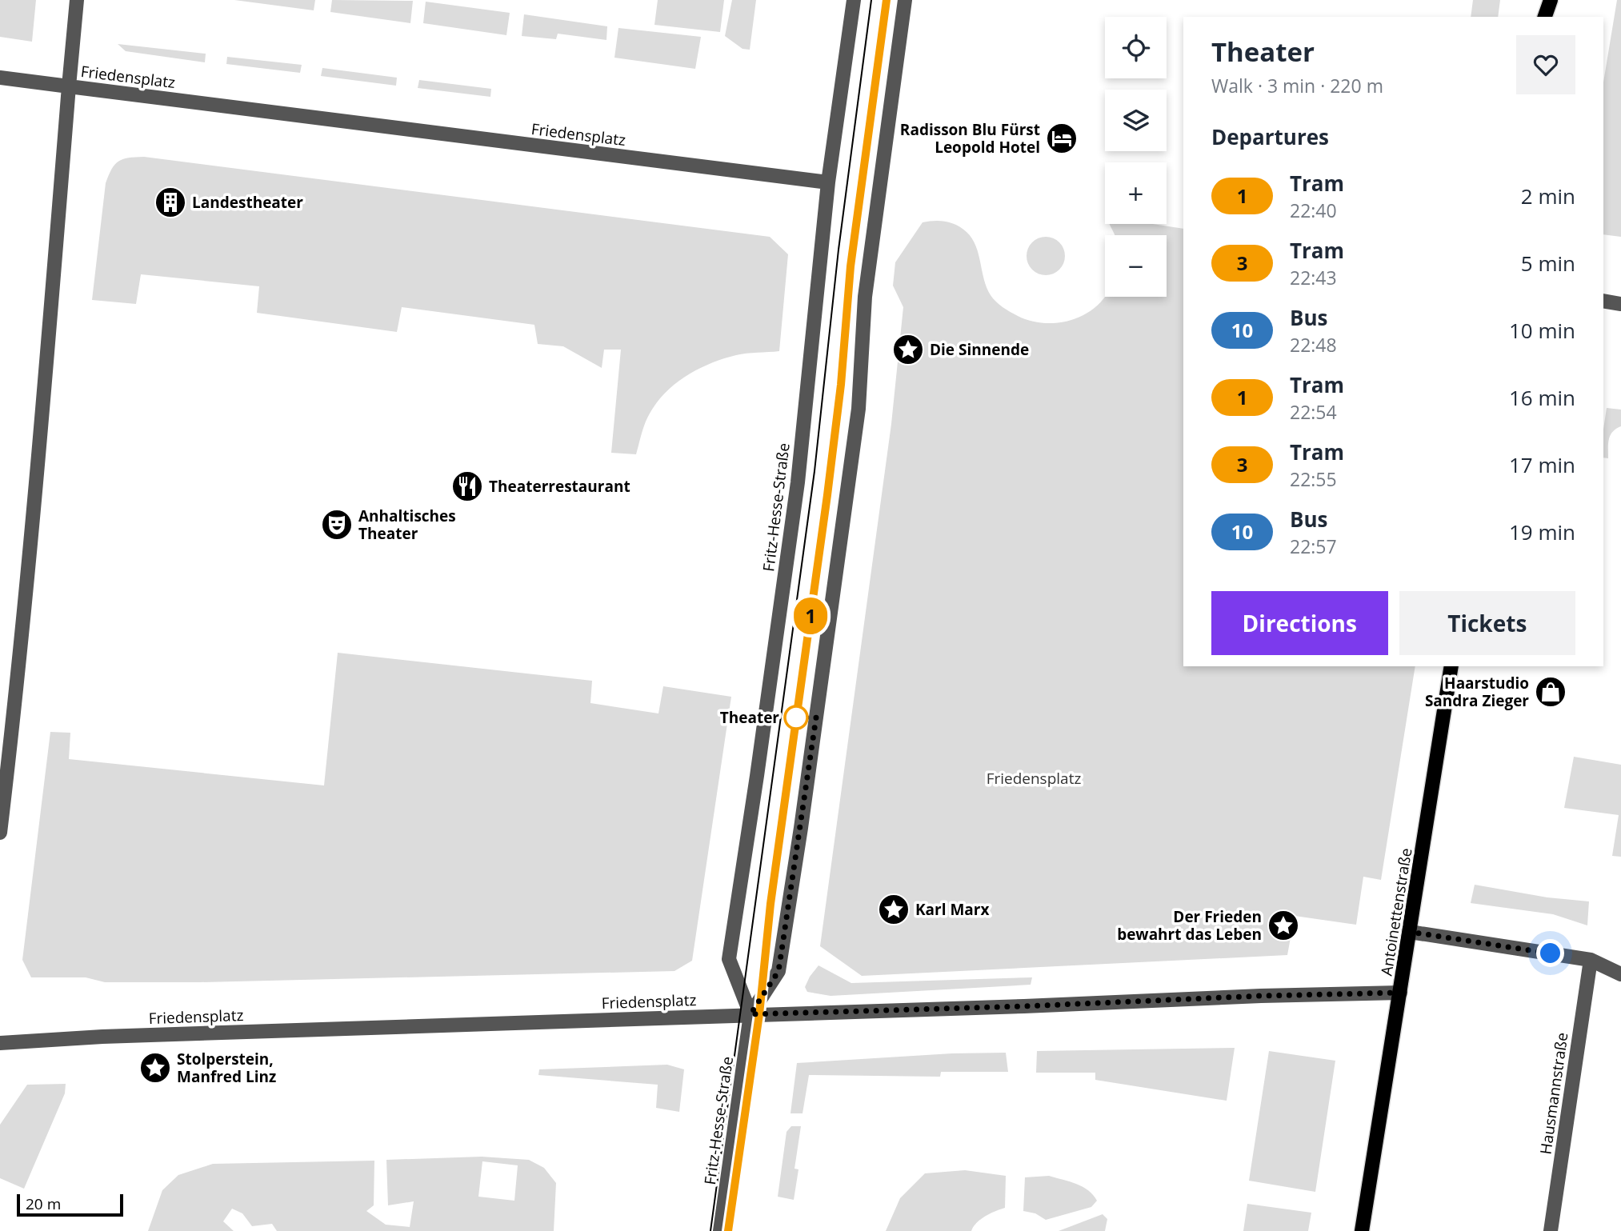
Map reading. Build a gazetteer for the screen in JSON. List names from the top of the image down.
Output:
{
  "streets": {
    "main road": ["Antoinettenstraße"],
    "street": ["Friedensplatz", "Fritz-Hesse-Straße", "Hausmannstraße"]
  },
  "crossings": [
    ["Friedensplatz", "Fritz-Hesse-Straße"],
    ["Friedensplatz", "Antoinettenstraße"]
  ],
  "parks": ["Friedensplatz"],
  "places": {
    "hotel": ["Radisson Blu Fürst Leopold Hotel"],
    "building": ["Landestheater"],
    "place": [
      "Die Sinnende",
      "Karl Marx",
      "Der Frieden bewahrt das Leben",
      "Stolperstein, Manfred Linz"
    ],
    "restaurant": ["Theaterrestaurant"],
    "theatre": ["Anhaltisches Theater"],
    "shop": ["Haarstudio Sandra Zieger"],
    "other": ["Theater"]
  },
  "lines": ["tram line 1"],
  "scale_bar": "20 m",
  "page": {
    "on_map": "1",
    "map_buttons": ["+", "−"],
    "heading": [
      ["Theater", "Walk · 3 min · 220 m"],
      "Departures"
    ],
    "list": [
      {
        "mark": "1",
        "name": "Tram",
        "note": "22:40",
        "value": "2 min"
      },
      {
        "mark": "3",
        "name": "Tram",
        "note": "22:43",
        "value": "5 min"
      },
      {
        "mark": "10",
        "name": "Bus",
        "note": "22:48",
        "value": "10 min"
      },
      {
        "mark": "1",
        "name": "Tram",
        "note": "22:54",
        "value": "16 min"
      },
      {
        "mark": "3",
        "name": "Tram",
        "note": "22:55",
        "value": "17 min"
      },
      {
        "mark": "10",
        "name": "Bus",
        "note": "22:57",
        "value": "19 min"
      }
    ],
    "buttons": ["Directions", "Tickets"],
    "scale": "20 m"
  }
}
